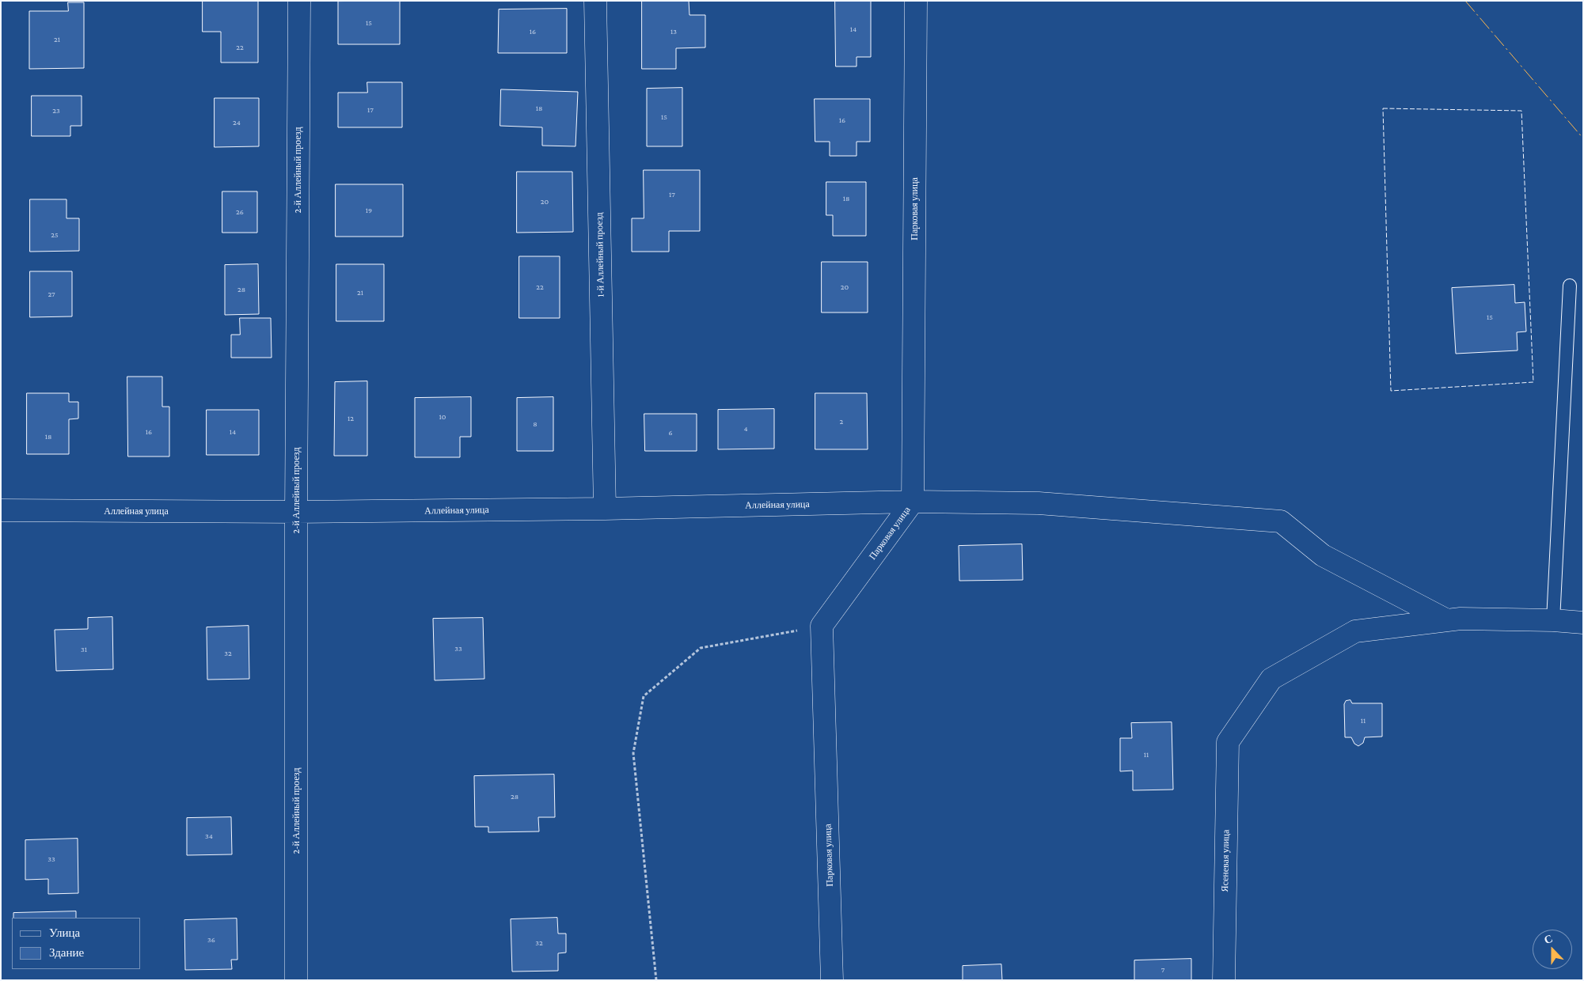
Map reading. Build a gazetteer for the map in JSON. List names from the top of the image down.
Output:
{
  "streets": {
    "street": [
      "2-й Аллейный проезд",
      "Парковая улица",
      "1-й Аллейный проезд",
      "Аллейная улица",
      "Ясеневая улица"
    ]
  },
  "crossings": [
    ["2-й Аллейный проезд", "Аллейная улица"],
    ["Парковая улица", "Аллейная улица"],
    ["1-й Аллейный проезд", "Аллейная улица"],
    ["Аллейная улица", "Ясеневая улица"]
  ],
  "house_numbers": [
    "15",
    "14",
    "16",
    "13",
    "21",
    "22",
    "18",
    "17",
    "23",
    "15",
    "16",
    "24",
    "17",
    "18",
    "20",
    "19",
    "26",
    "25",
    "22",
    "20",
    "28",
    "21",
    "27",
    "15",
    "10",
    "12",
    "2",
    "8",
    "4",
    "16",
    "14",
    "6",
    "18",
    "33",
    "31",
    "32",
    "11",
    "11",
    "28",
    "34",
    "33",
    "36",
    "32",
    "7"
  ],
  "legend": ["Улица", "Здание"],
  "north": "top"
}
